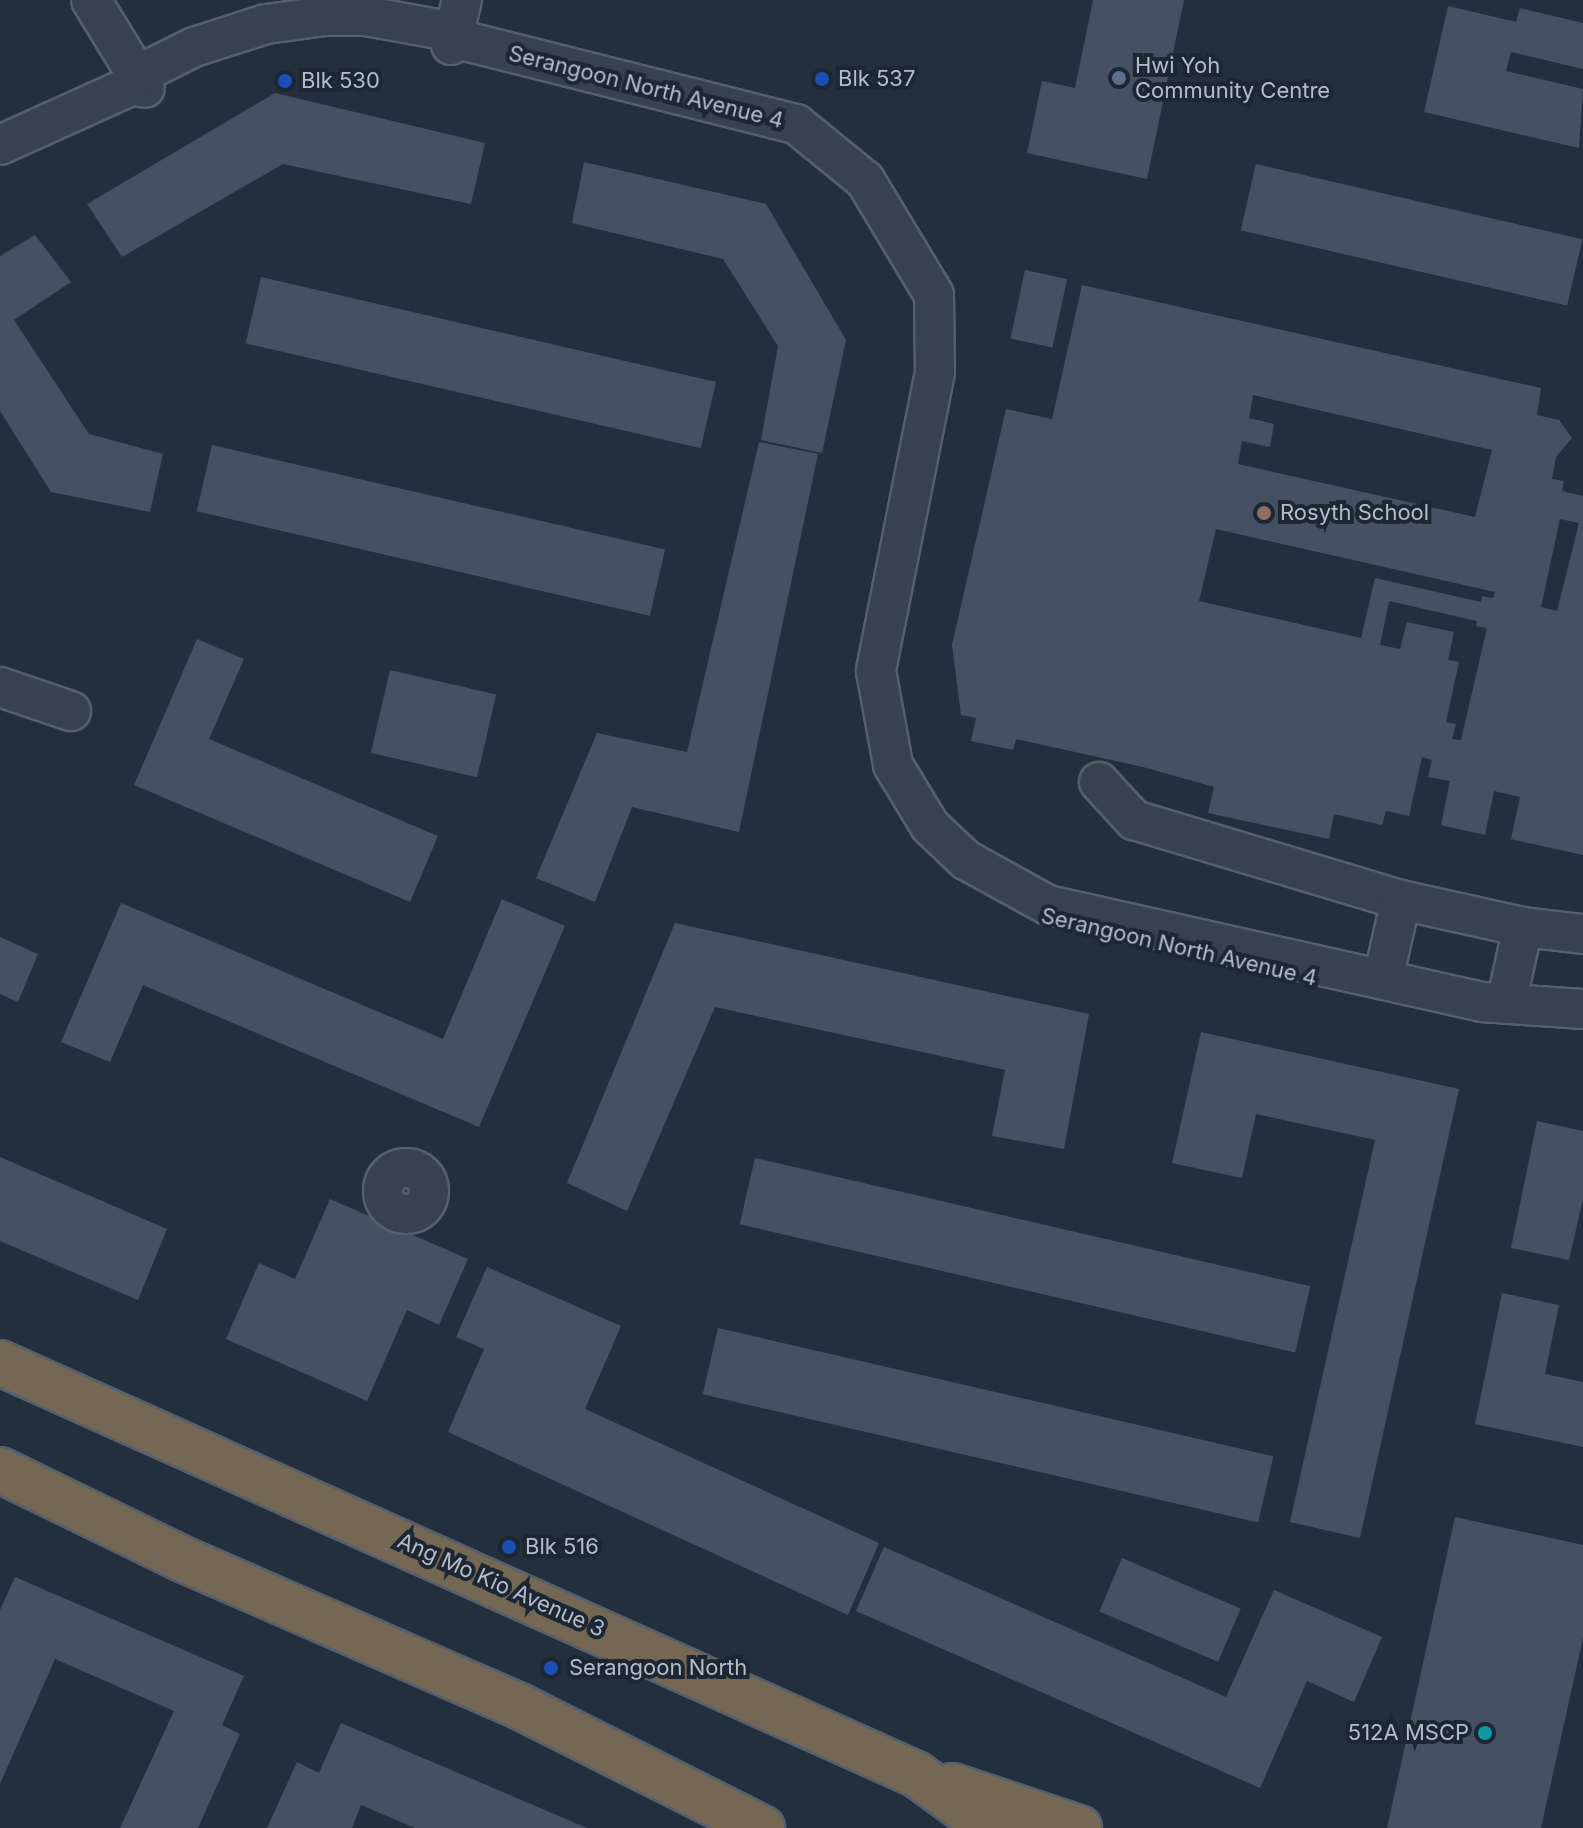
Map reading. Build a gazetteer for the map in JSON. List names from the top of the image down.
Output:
{
  "streets": {
    "highway": ["Ang Mo Kio Avenue 3"],
    "street": ["Serangoon North Avenue 4"]
  },
  "places": [
    "Hwi Yoh Community Centre",
    "Blk 537",
    "Blk 530",
    "Rosyth School",
    "Blk 516",
    "Serangoon North",
    "512A MSCP"
  ]
}
